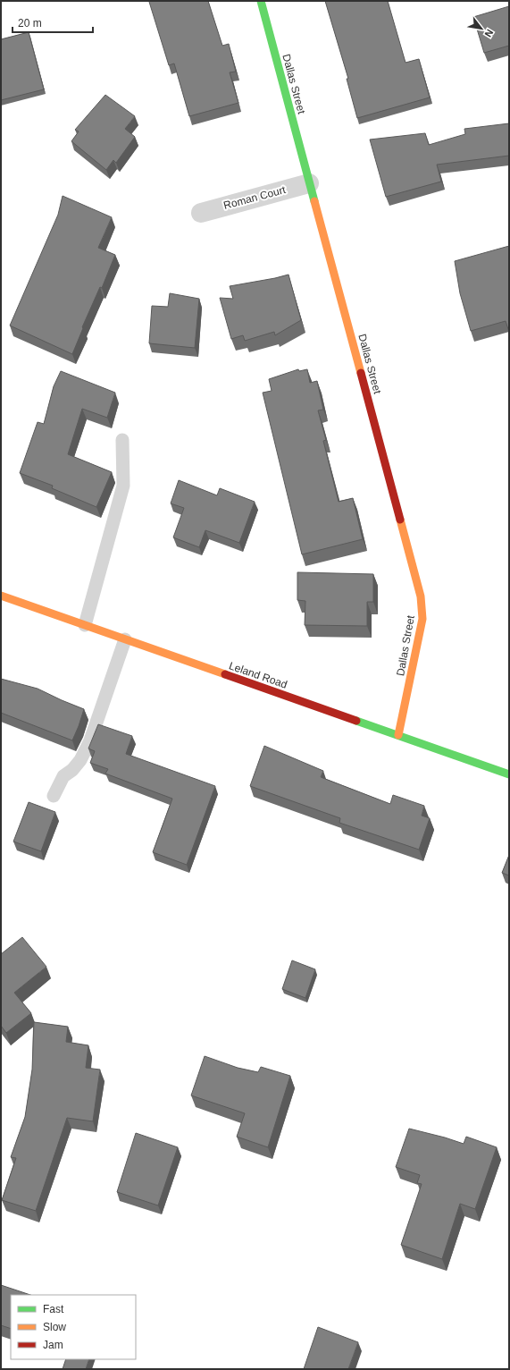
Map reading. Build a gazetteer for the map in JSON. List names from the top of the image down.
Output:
{
  "streets": {
    "street": ["Dallas Street", "Roman Court", "Leland Road"]
  },
  "crossings": [
    ["Dallas Street", "Roman Court"],
    ["Dallas Street", "Leland Road"]
  ],
  "legend": ["Fast", "Slow", "Jam"],
  "scale_bar": "20 m",
  "north": "bottom right"
}
